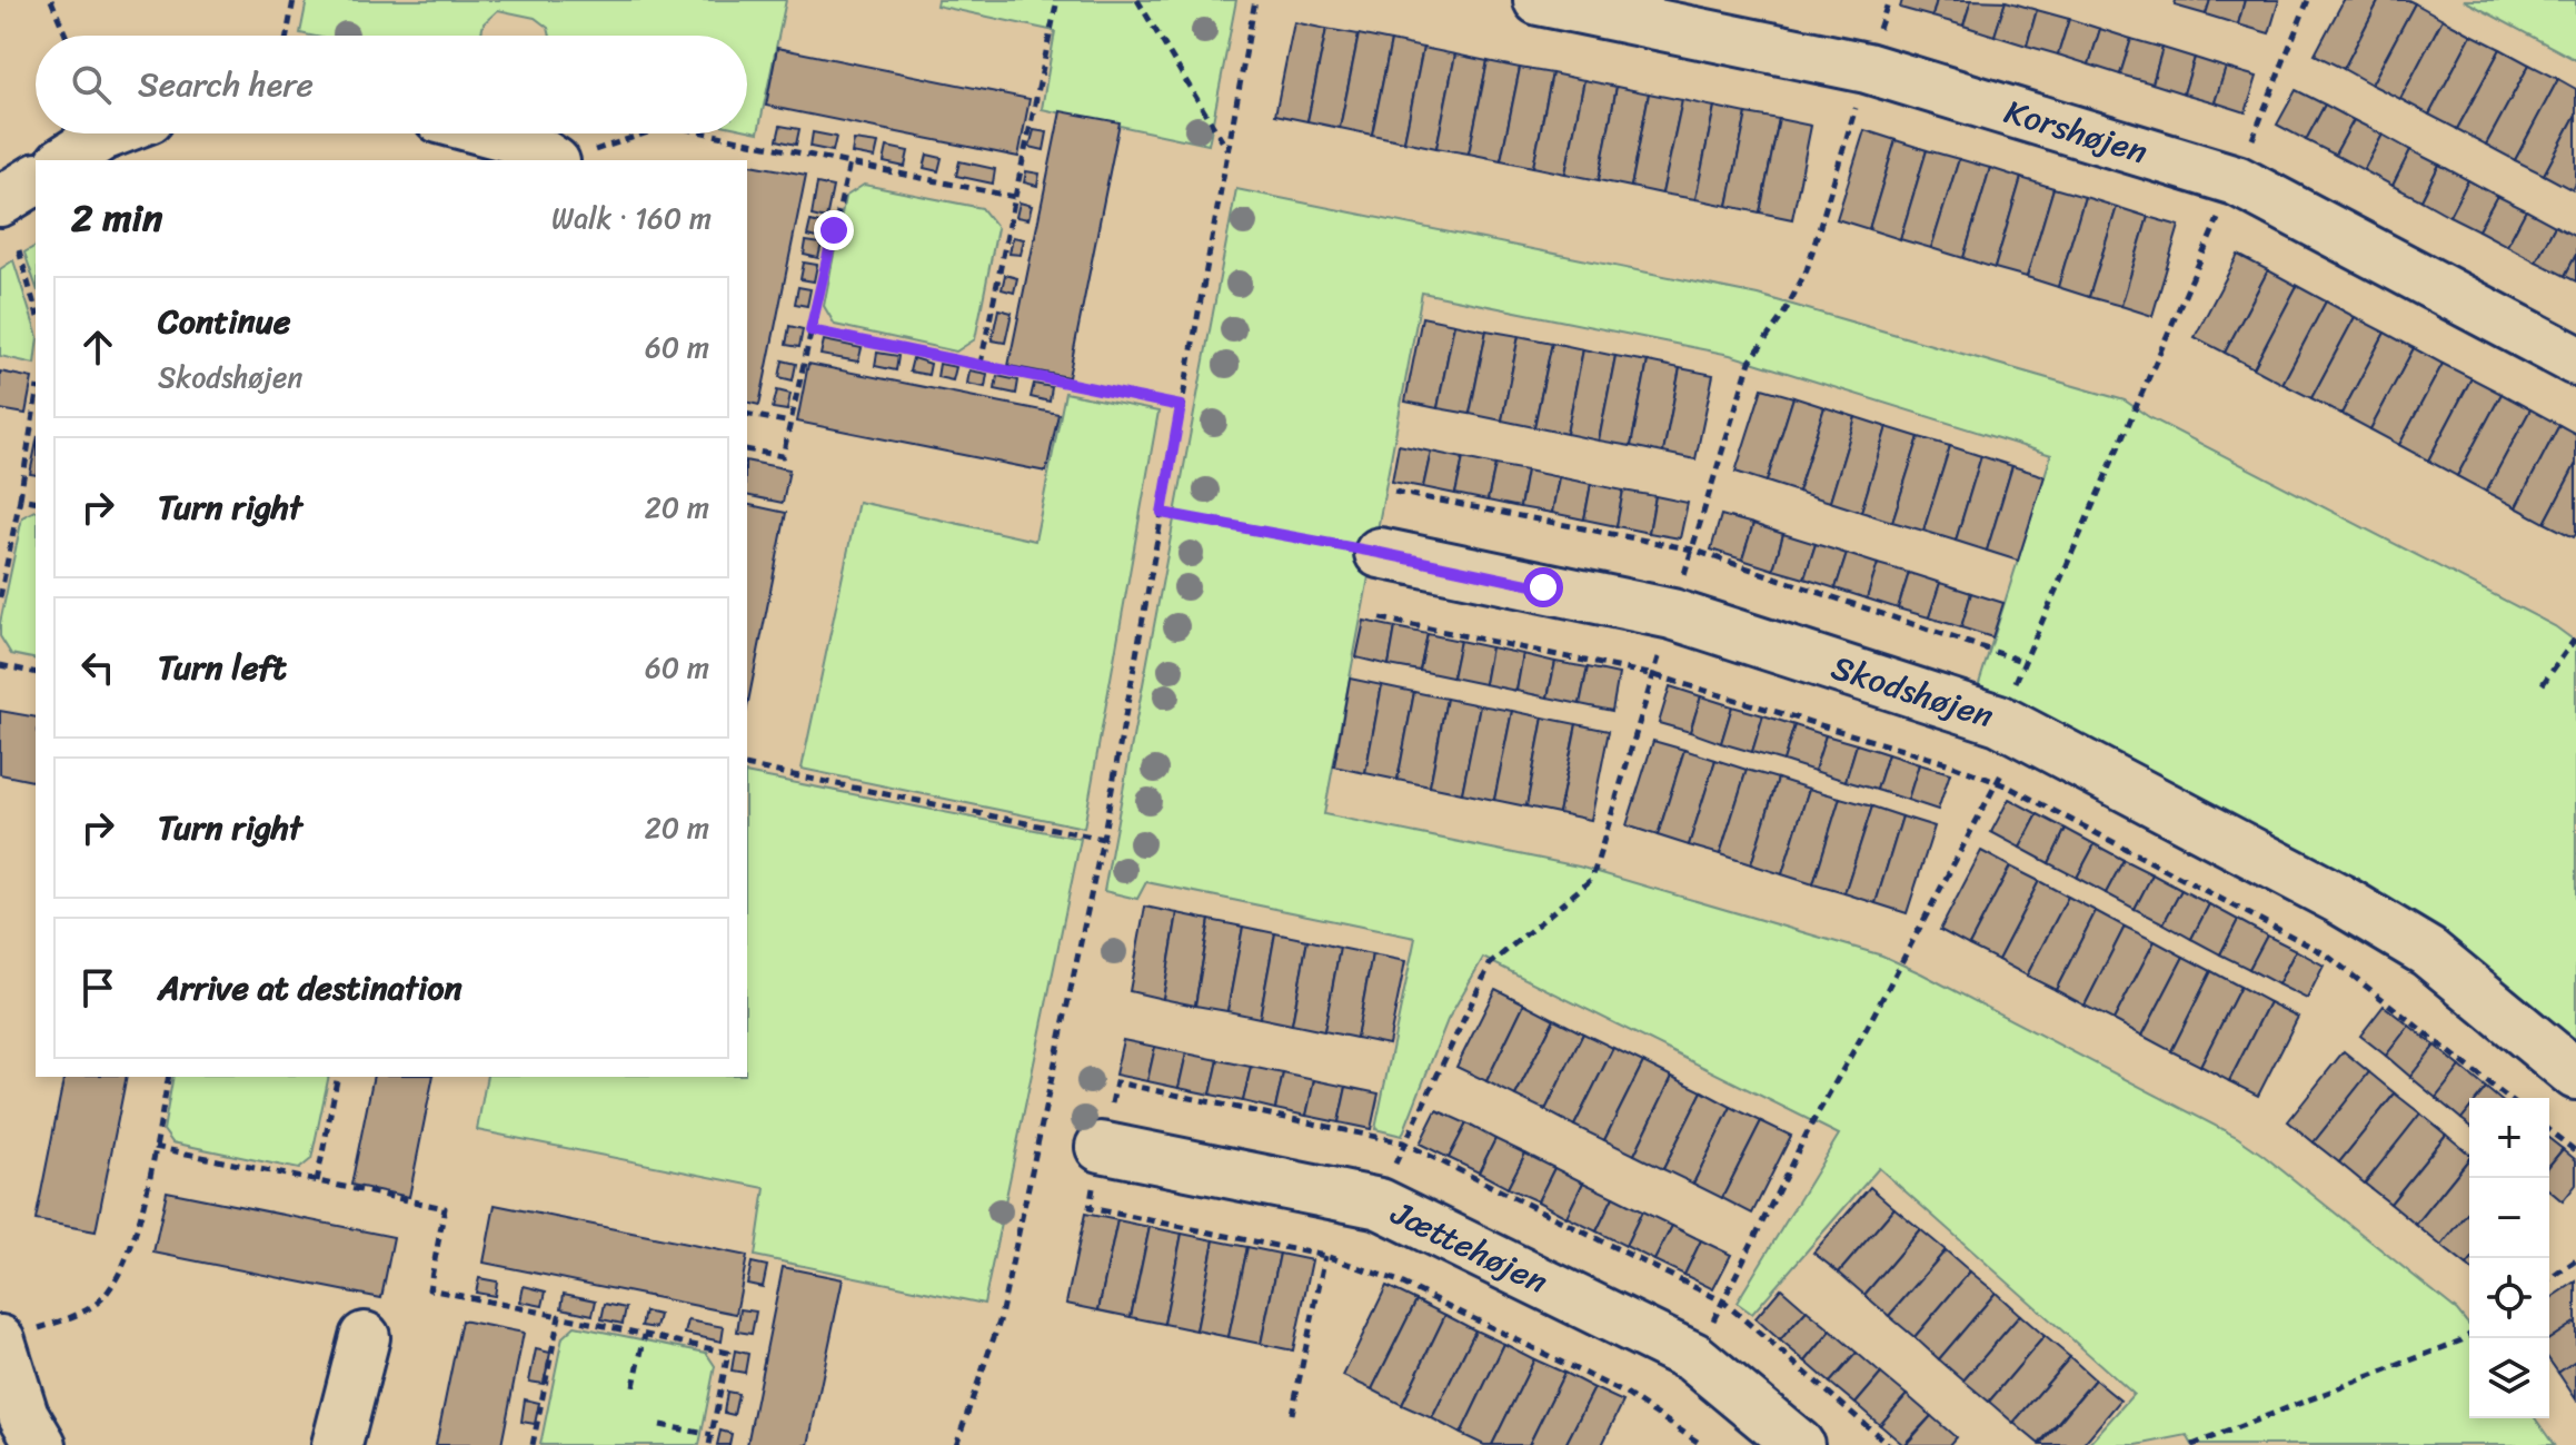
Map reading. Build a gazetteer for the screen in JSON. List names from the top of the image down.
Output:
{
  "streets": {
    "street": ["Korshøjen", "Skodshøjen", "Jættehøjen"]
  },
  "page": {
    "search": "Search here",
    "heading": ["2 min", "Walk · 160 m"],
    "list": [
      ["Continue", "Skodshøjen", "60 m"],
      ["Turn right", "20 m"],
      ["Turn left", "60 m"],
      ["Turn right", "20 m"],
      "Arrive at destination"
    ],
    "map_buttons": ["+", "−"]
  }
}
